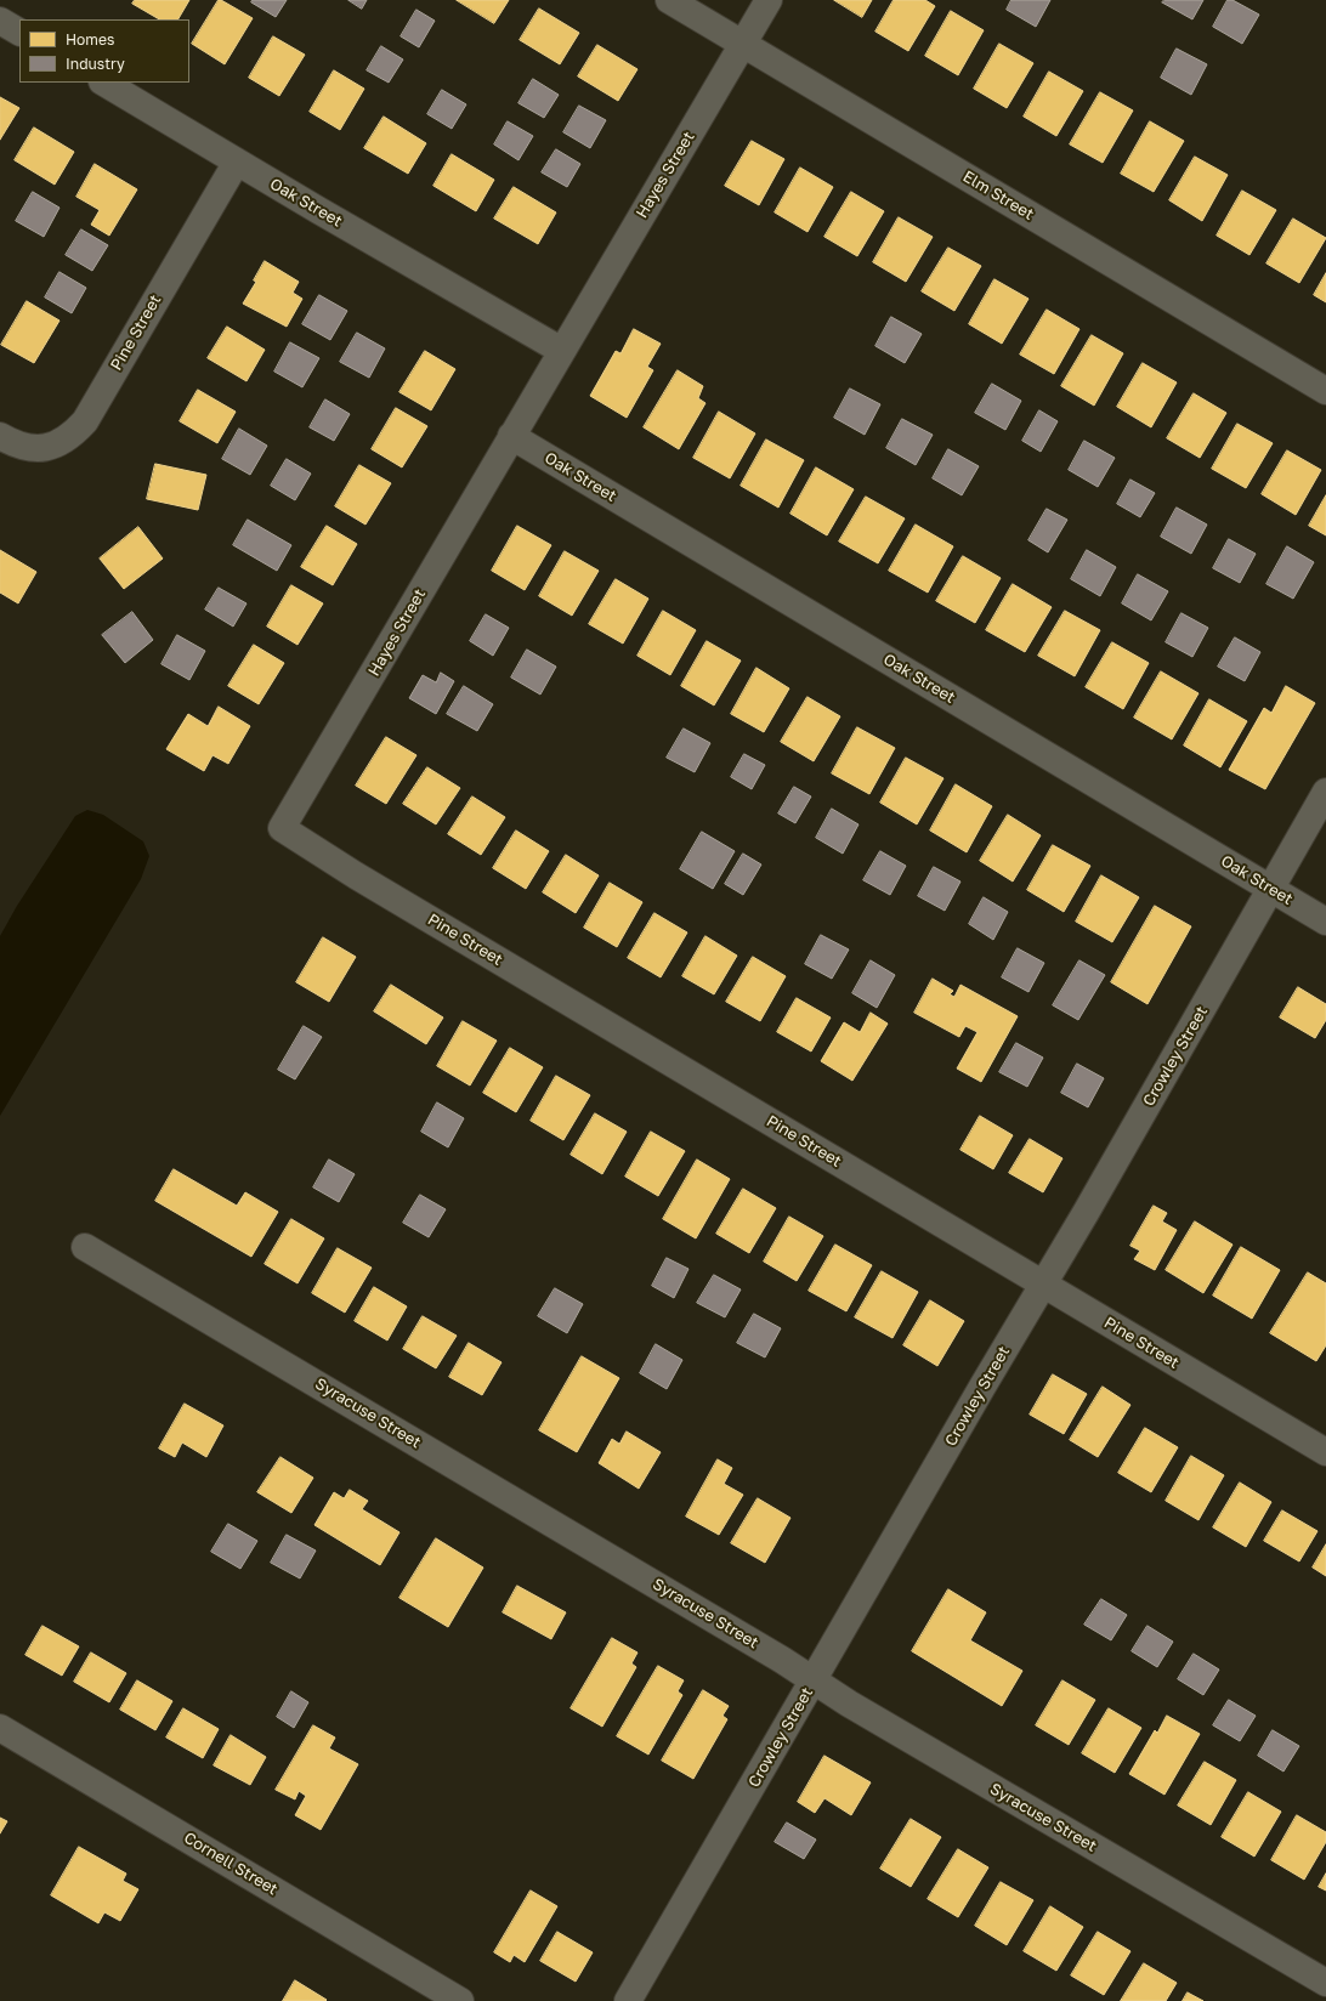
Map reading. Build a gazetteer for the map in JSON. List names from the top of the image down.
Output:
{
  "streets": {
    "street": [
      "Hayes Street",
      "Elm Street",
      "Oak Street",
      "Pine Street",
      "Crowley Street",
      "Syracuse Street",
      "Cornell Street"
    ]
  },
  "crossings": [
    ["Hayes Street", "Elm Street"],
    ["Hayes Street", "Oak Street"],
    ["Hayes Street", "Pine Street"],
    ["Oak Street", "Pine Street"],
    ["Oak Street", "Crowley Street"],
    ["Pine Street", "Crowley Street"],
    ["Crowley Street", "Syracuse Street"]
  ],
  "legend": ["Homes", "Industry"]
}
